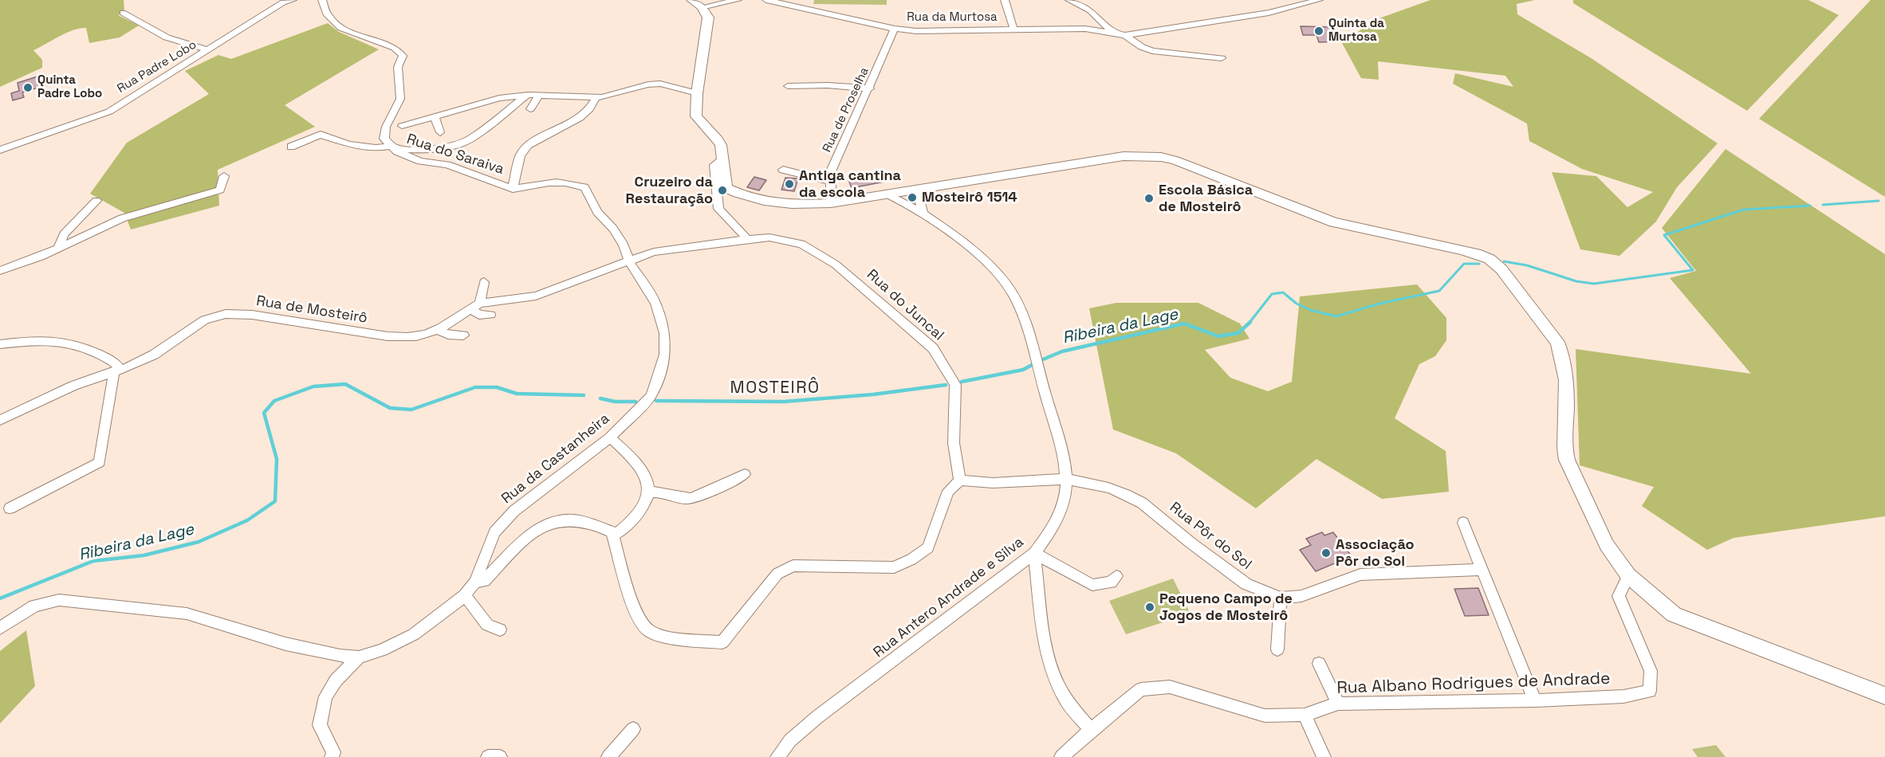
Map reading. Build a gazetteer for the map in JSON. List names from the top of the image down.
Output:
{
  "streets": {
    "street": [
      "Rua da Murtosa",
      "Rua Padre Lobo",
      "Rua de Proselha",
      "Rua do Saraiva",
      "Rua do Juncal",
      "Rua de Mosteirô",
      "Rua da Castanheira",
      "Rua Pôr do Sol",
      "Rua Antero Andrade e Silva",
      "Rua Albano Rodrigues de Andrade"
    ]
  },
  "crossings": [
    ["Rua da Murtosa", "Rua de Proselha"],
    ["Rua do Saraiva", "Rua da Castanheira"],
    ["Rua do Juncal", "Rua de Mosteirô"],
    ["Rua do Juncal", "Rua da Castanheira"],
    ["Rua de Mosteirô", "Rua da Castanheira"],
    ["Rua Pôr do Sol", "Rua Antero Andrade e Silva"]
  ],
  "districts": ["MOSTEIRÔ"],
  "water": ["Ribeira da Lage"],
  "places": [
    "Quinta da Murtosa",
    "Quinta Padre Lobo",
    "Antiga cantina da escola",
    "Cruzeiro da Restauração",
    "Mosteirô 1514",
    "Escola Básica de Mosteirô",
    "Associação Pôr do Sol",
    "Pequeno Campo de Jogos de Mosteirô"
  ]
}
